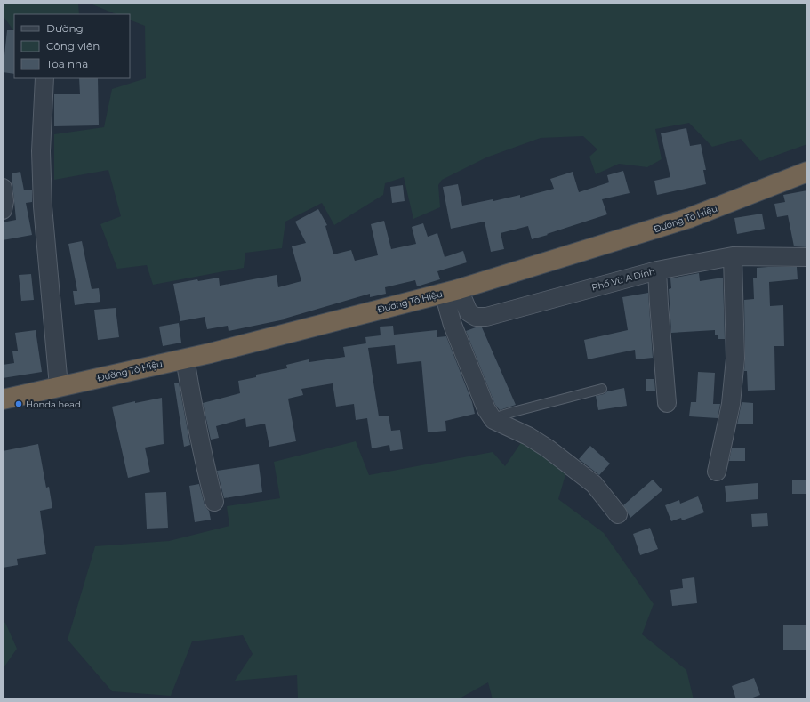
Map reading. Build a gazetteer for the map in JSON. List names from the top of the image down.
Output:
{
  "streets": {
    "highway": ["Đường Tô Hiệu"],
    "street": ["Phố Vừ A Dính"]
  },
  "crossings": [
    ["Đường Tô Hiệu", "Phố Vừ A Dính"]
  ],
  "places": ["Honda head"],
  "legend": ["Đường", "Công viên", "Tòa nhà"]
}
